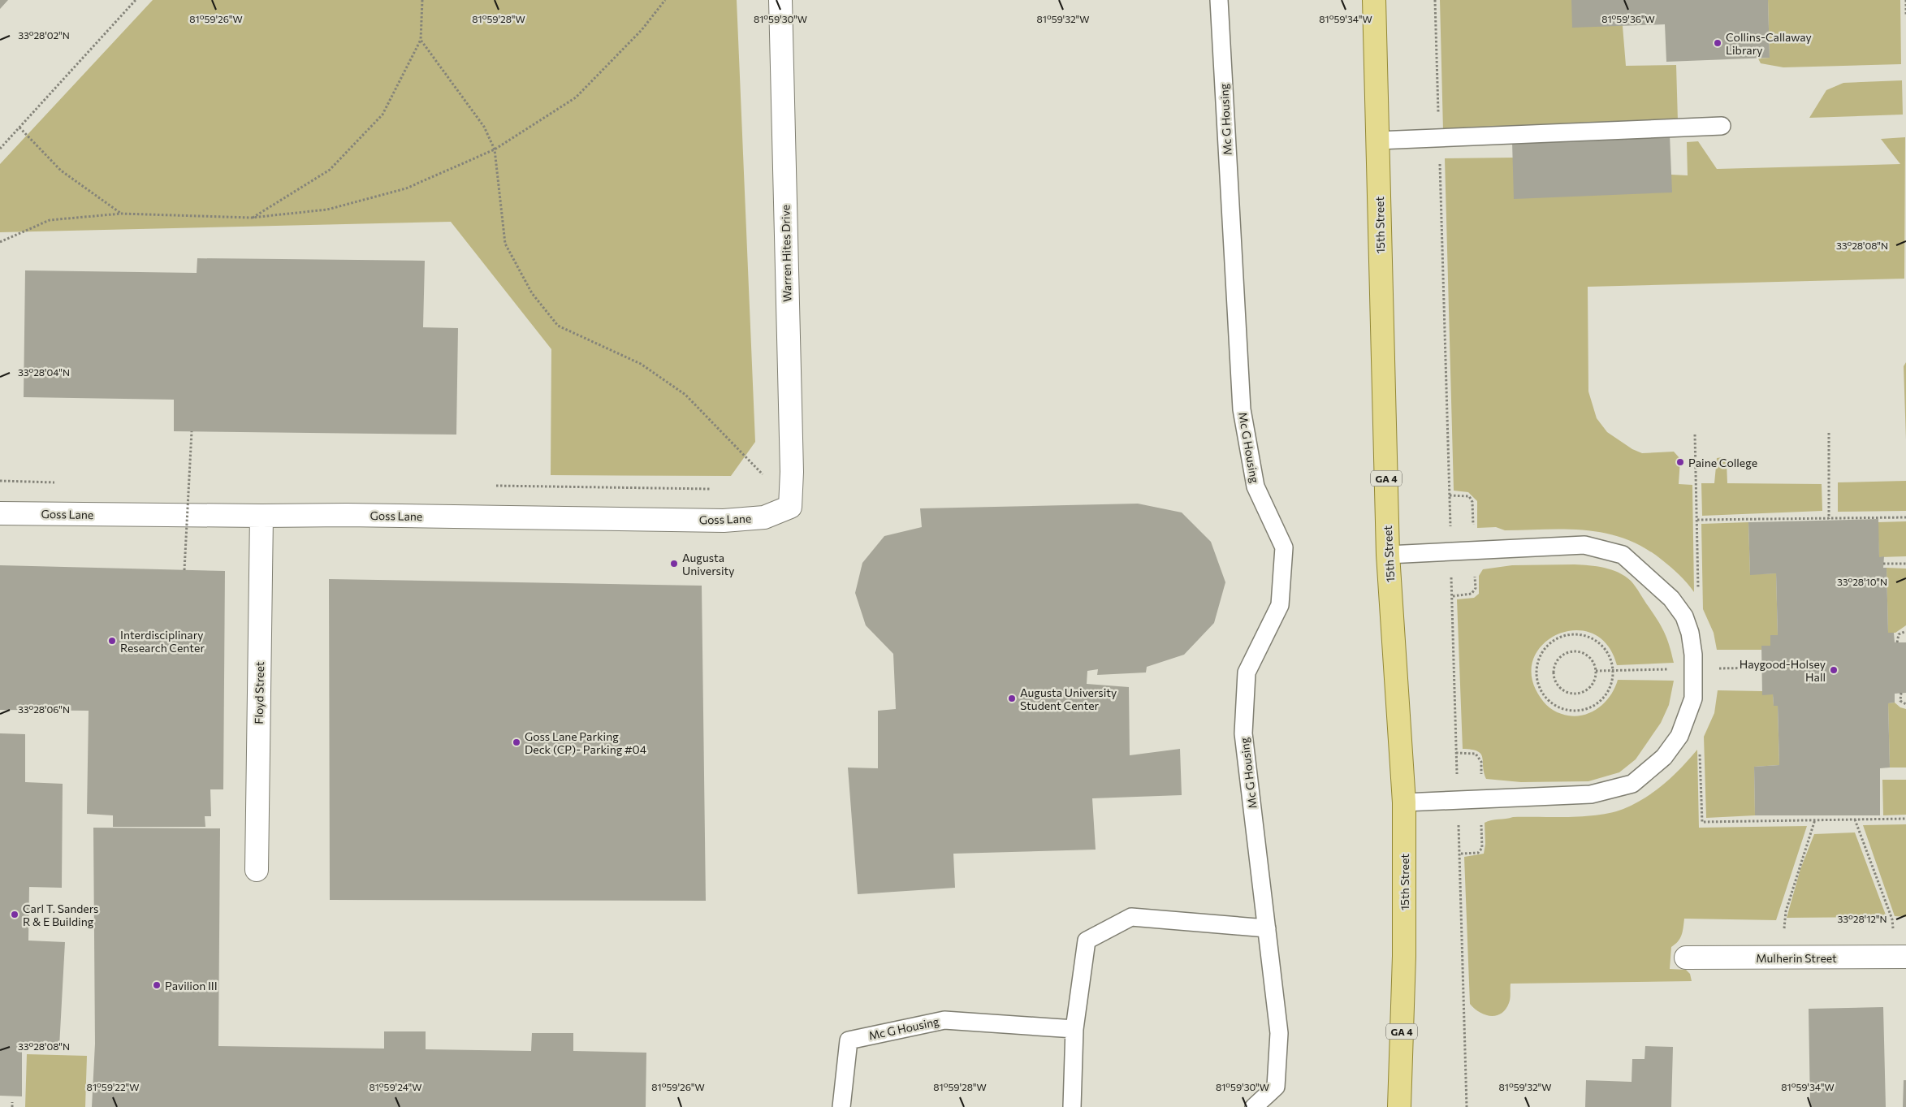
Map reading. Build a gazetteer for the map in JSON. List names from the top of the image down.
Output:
{
  "streets": {
    "main road": ["15th Street", "GA 4"],
    "street": [
      "Warren Hites Drive",
      "Goss Lane",
      "Floyd Street",
      "Mulherin Street"
    ],
    "lane": ["Mc G Housing"]
  },
  "crossings": [
    ["Warren Hites Drive", "Goss Lane"],
    ["Goss Lane", "Floyd Street"]
  ],
  "places": [
    "Collins-Callaway Library",
    "Paine College",
    "Augusta University",
    "Interdisciplinary Research Center",
    "Haygood-Holsey Hall",
    "Augusta University Student Center",
    "Goss Lane Parking Deck (CP)- Parking #04",
    "Carl T. Sanders R & E Building",
    "Pavilion III"
  ],
  "coordinates": [
    "81°59'26\"W",
    "81°59'28\"W",
    "81°59'30\"W",
    "81°59'32\"W",
    "81°59'34\"W",
    "81°59'36\"W",
    "33°28'02\"N",
    "33°28'08\"N",
    "33°28'04\"N",
    "33°28'10\"N",
    "33°28'06\"N",
    "33°28'12\"N",
    "81°59'22\"W",
    "81°59'24\"W"
  ]
}
